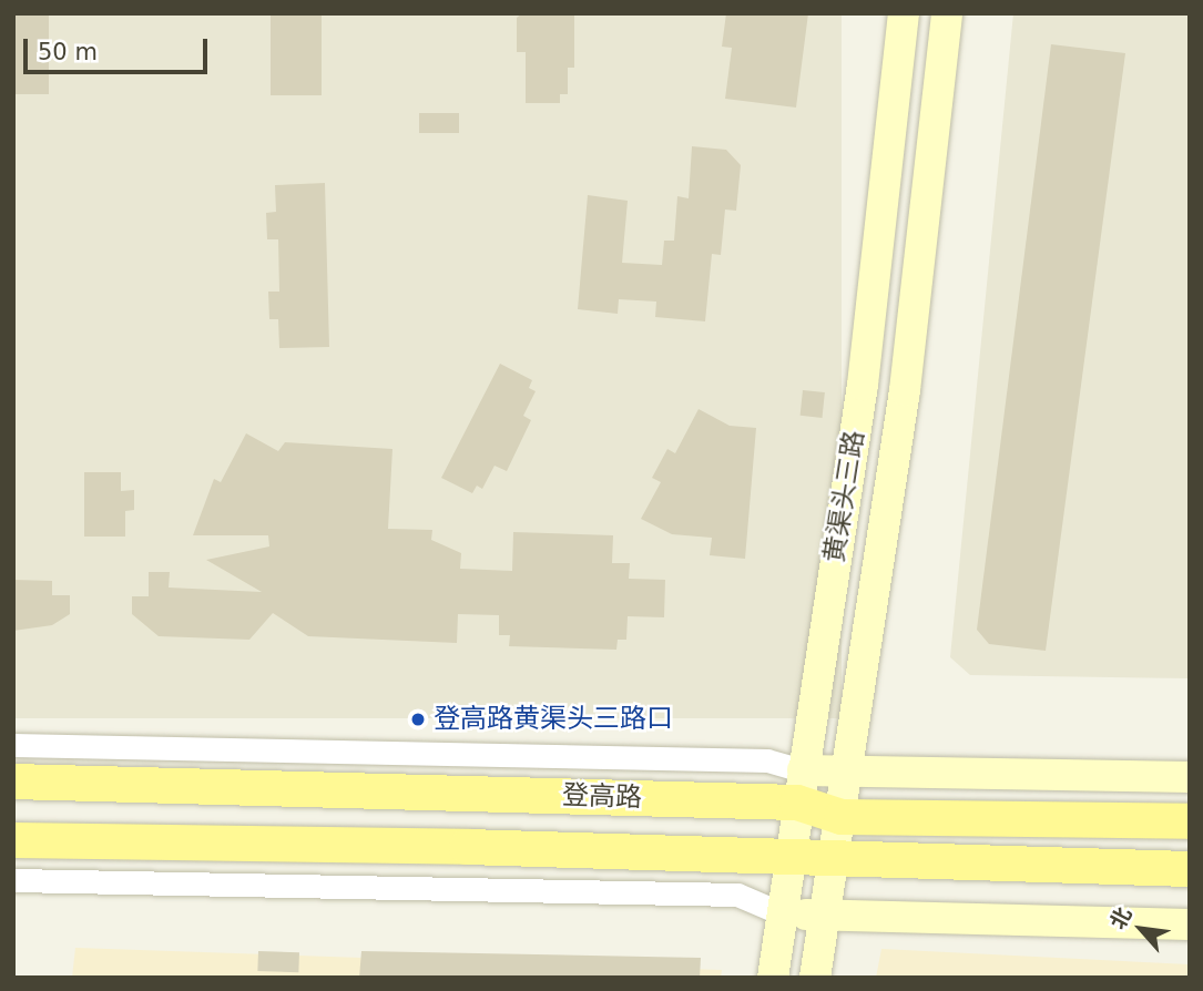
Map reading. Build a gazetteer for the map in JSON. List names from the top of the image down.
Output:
{
  "streets": {
    "main road": ["登高路"],
    "street": ["黄渠头三路"]
  },
  "crossings": [
    ["黄渠头三路", "登高路"]
  ],
  "places": ["登高路黄渠头三路口"],
  "scale_bar": "50 m",
  "north": "top left"
}
